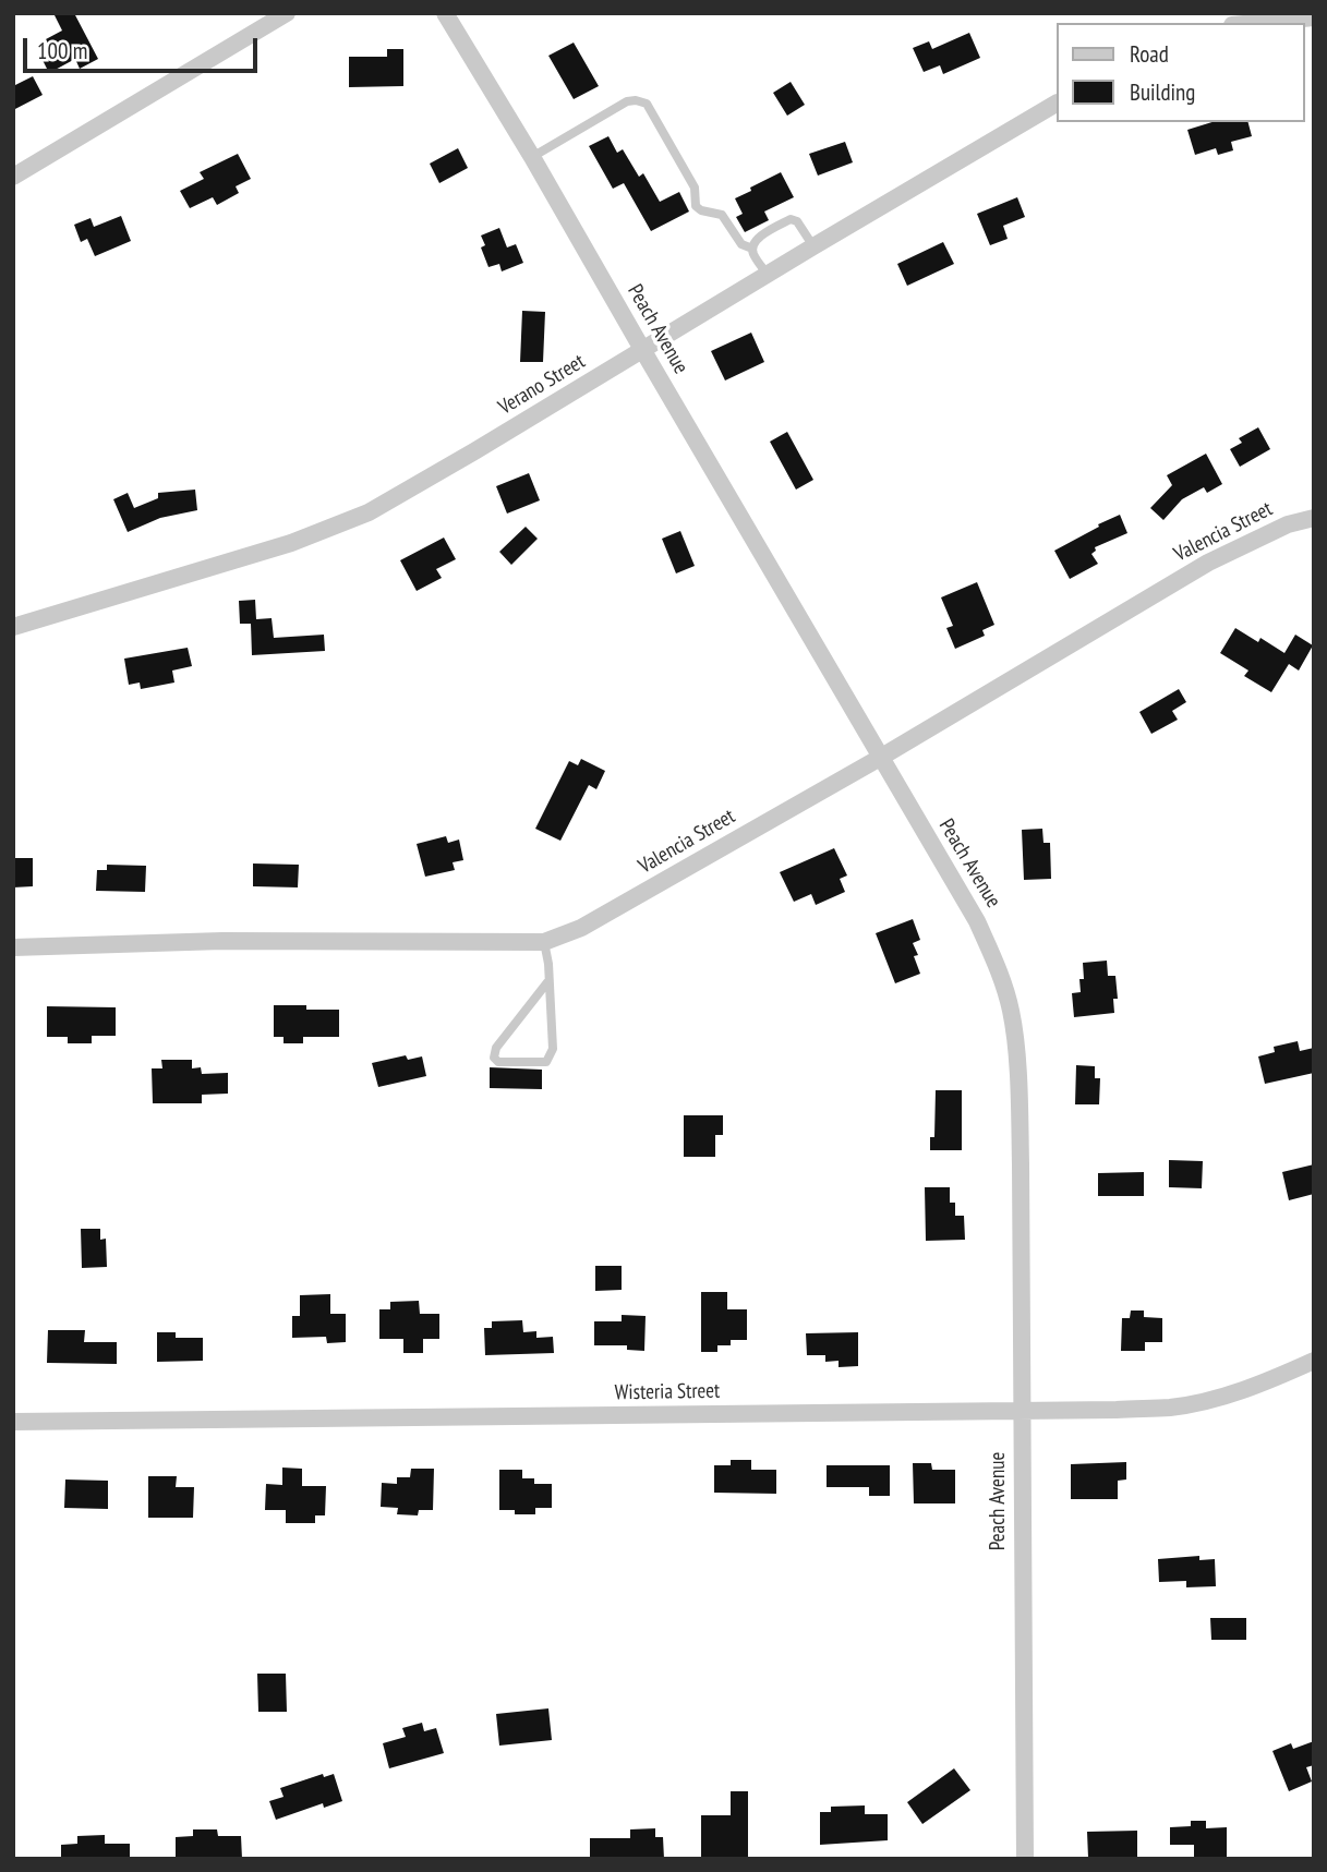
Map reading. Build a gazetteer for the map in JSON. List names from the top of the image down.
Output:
{
  "streets": {
    "street": [
      "Peach Avenue",
      "Verano Street",
      "Valencia Street",
      "Wisteria Street"
    ]
  },
  "crossings": [
    ["Peach Avenue", "Verano Street"],
    ["Peach Avenue", "Valencia Street"],
    ["Peach Avenue", "Wisteria Street"]
  ],
  "legend": ["Road", "Building"],
  "scale_bar": "100 m"
}
